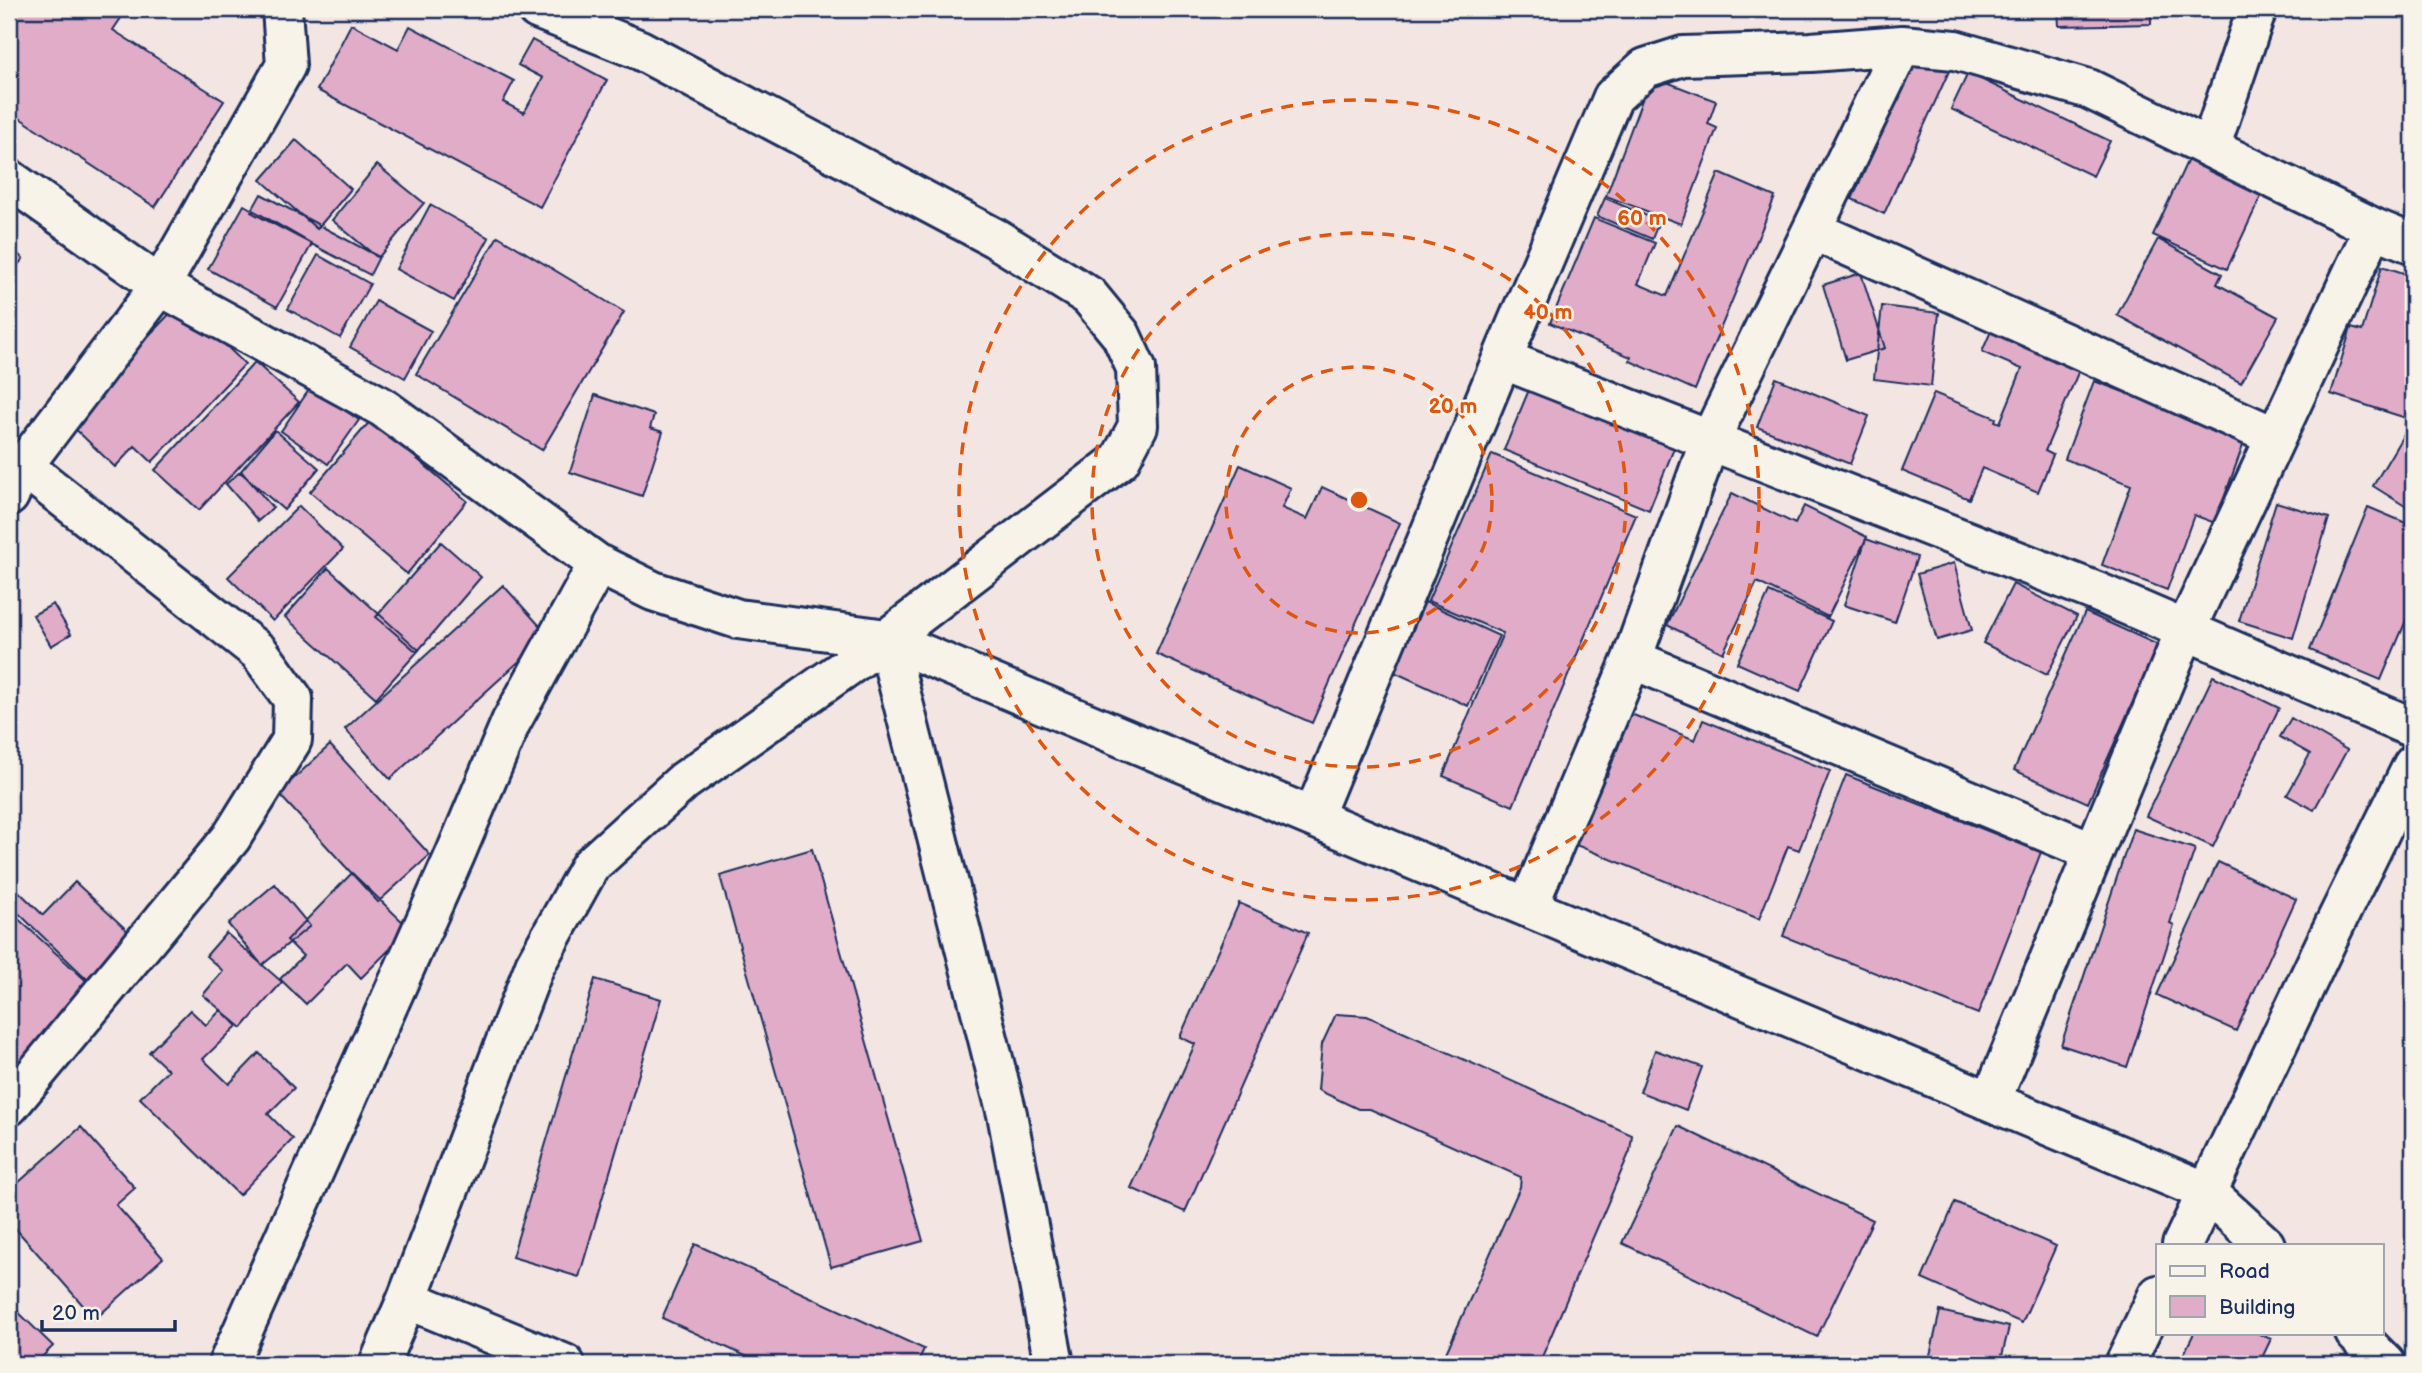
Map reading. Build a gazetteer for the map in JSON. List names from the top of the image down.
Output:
{
  "legend": ["Road", "Building"],
  "scale_bar": "20 m",
  "rings": ["60 m", "40 m", "20 m"]
}
